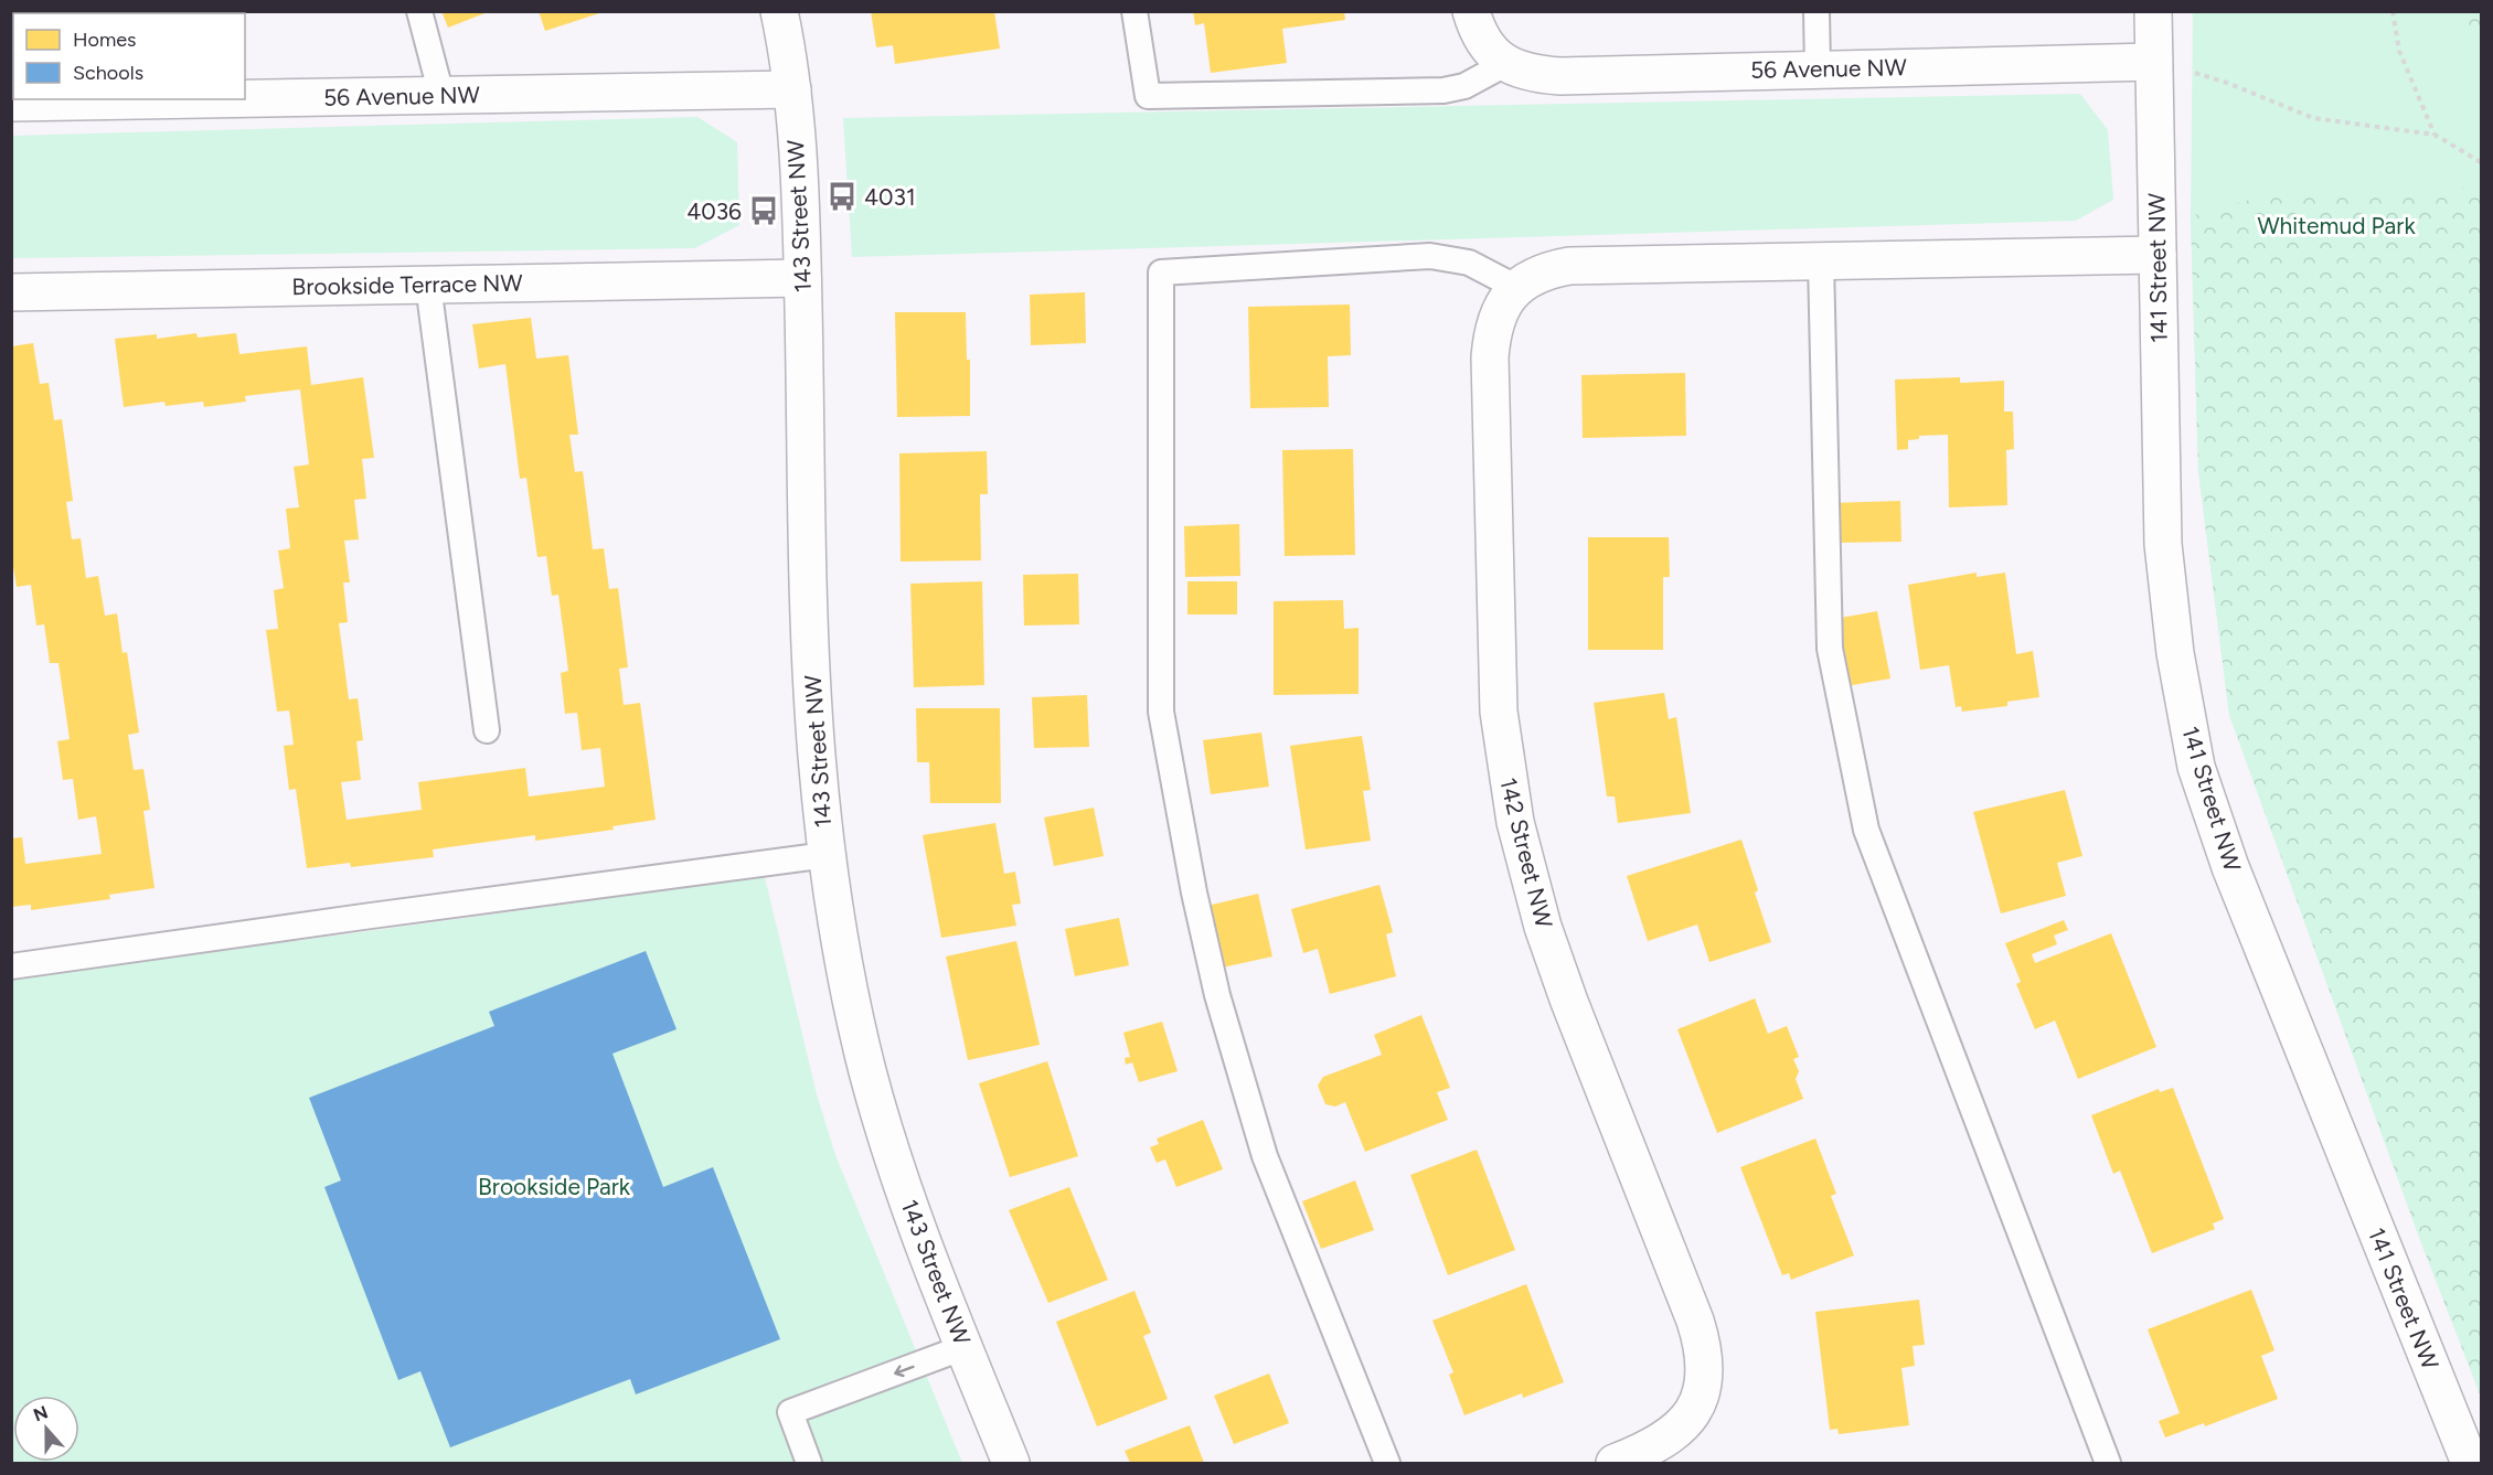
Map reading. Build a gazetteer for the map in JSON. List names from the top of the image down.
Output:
{
  "streets": {
    "street": [
      "56 Avenue NW",
      "143 Street NW",
      "141 Street NW",
      "Brookside Terrace NW",
      "142 Street NW"
    ]
  },
  "crossings": [
    ["56 Avenue NW", "143 Street NW"],
    ["56 Avenue NW", "141 Street NW"],
    ["143 Street NW", "Brookside Terrace NW"]
  ],
  "parks": ["Whitemud Park", "Brookside Park"],
  "places": {
    "bus stop": ["4031", "4036"]
  },
  "legend": ["Homes", "Schools"],
  "north": "top"
}
